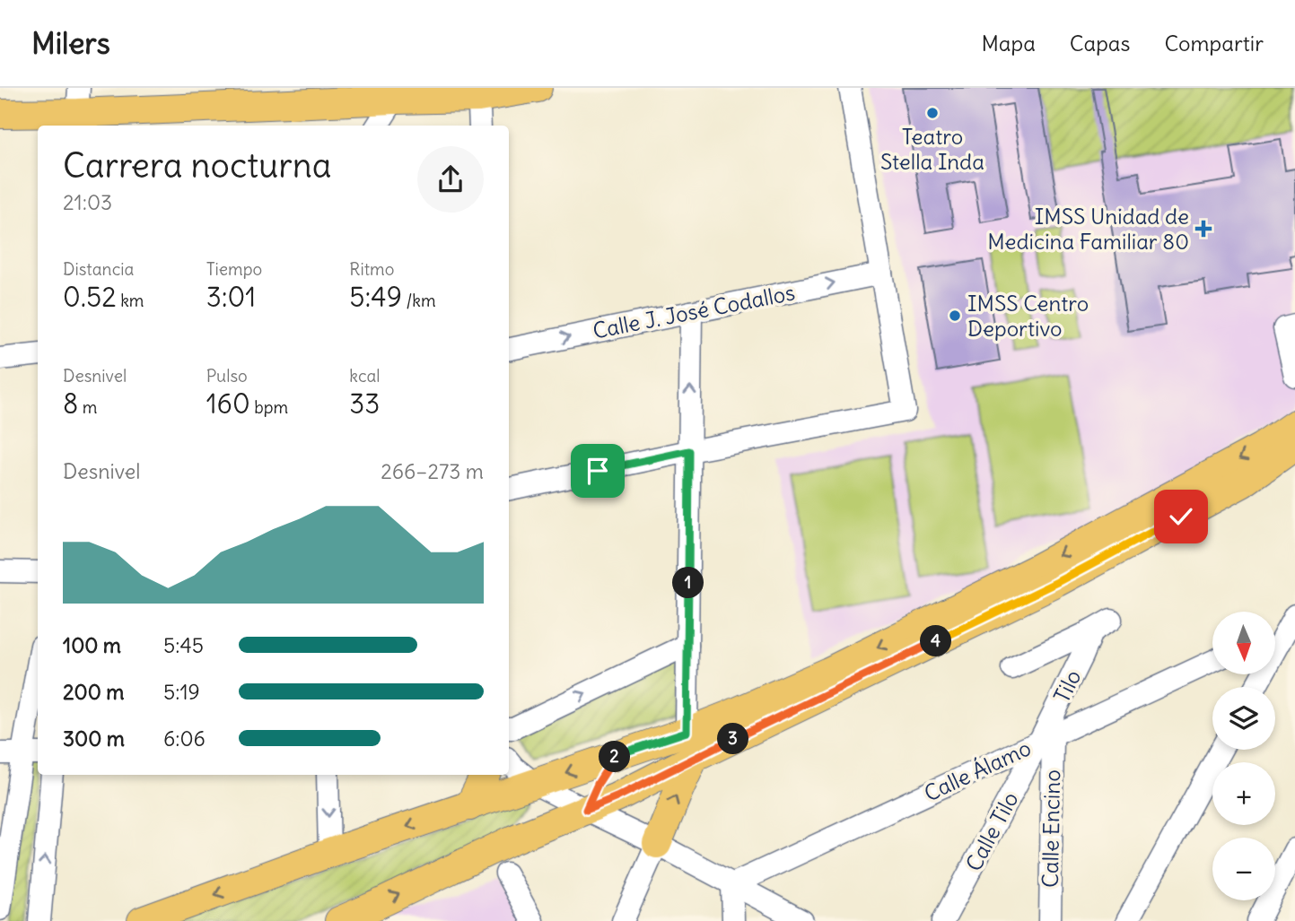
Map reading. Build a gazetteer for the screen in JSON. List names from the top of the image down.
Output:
{
  "streets": {
    "street": [
      "Calle J. José Codallos",
      "Tilo",
      "Calle Álamo",
      "Calle Encino",
      "Calle Tilo"
    ]
  },
  "crossings": [
    ["Tilo", "Calle Álamo"],
    ["Tilo", "Calle Encino"],
    ["Tilo", "Calle Tilo"],
    ["Calle Álamo", "Calle Encino"],
    ["Calle Álamo", "Calle Tilo"],
    ["Calle Encino", "Calle Tilo"]
  ],
  "places": {
    "other": ["Teatro Stella Inda", "IMSS Centro Deportivo"],
    "health": ["IMSS Unidad de Medicina Familiar 80"]
  },
  "north": "bottom",
  "page": {
    "header": "Milers",
    "nav": ["Mapa", "Capas", "Compartir"],
    "heading": ["Carrera nocturna", "21:03"],
    "stats": [
      ["Distancia", "0.52 km"],
      ["Tiempo", "3:01"],
      ["Ritmo", "5:49 /km"],
      ["Desnivel", "8 m"],
      ["Pulso", "160 bpm"],
      ["kcal", "33"]
    ],
    "chart": ["Desnivel", "266–273 m"],
    "pins": [
      "1",
      "4",
      "3",
      "2"
    ],
    "map_buttons": ["+", "−"],
    "list": [
      {
        "name": "100 m",
        "note": "5:45"
      },
      {
        "name": "200 m",
        "note": "5:19"
      },
      {
        "name": "300 m",
        "note": "6:06"
      }
    ]
  }
}
